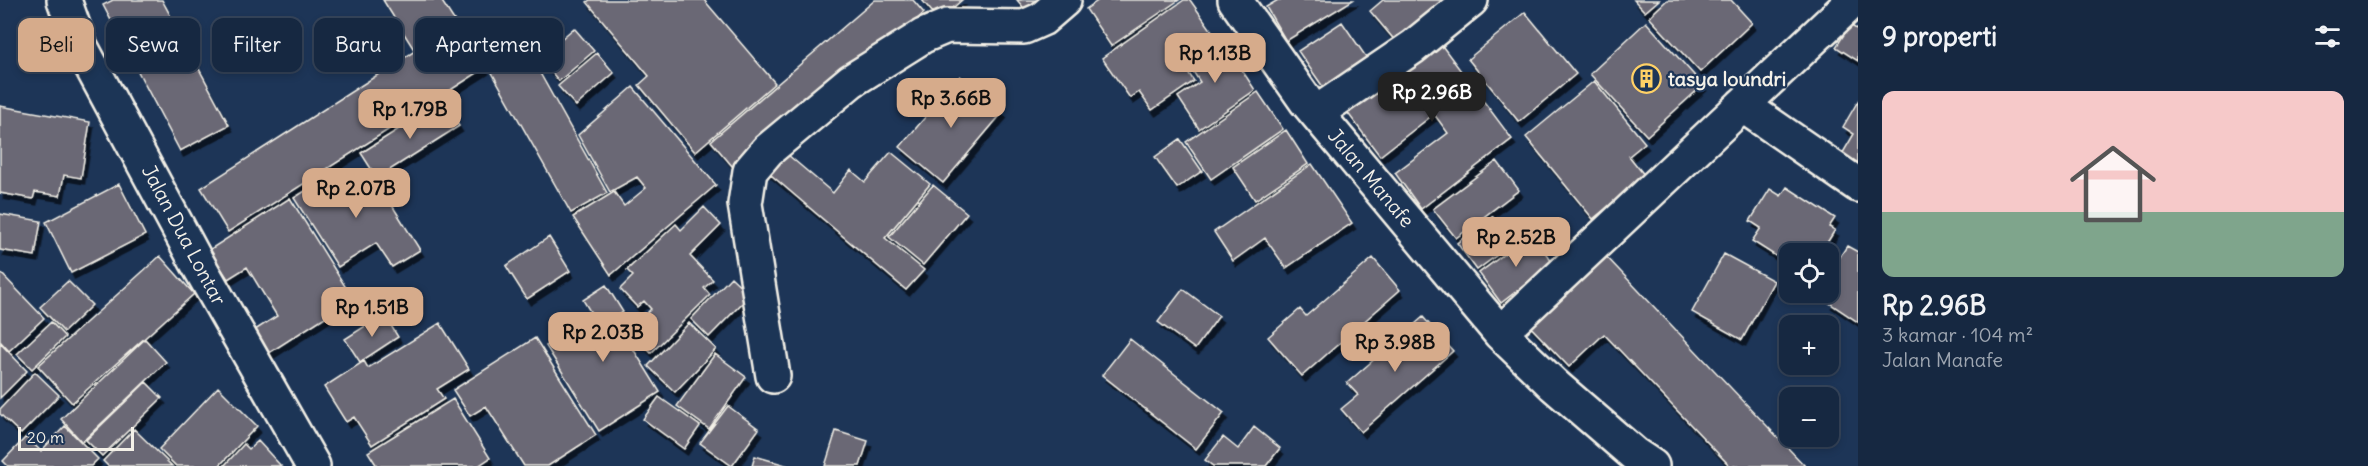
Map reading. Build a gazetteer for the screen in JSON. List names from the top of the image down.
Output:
{
  "streets": {
    "street": ["Jalan Manafe", "Jalan Dua Lontar"]
  },
  "places": {
    "building": ["tasya loundri"]
  },
  "scale_bar": "20 m",
  "page": {
    "heading": "9 properti",
    "chip": [
      "Beli",
      "Sewa",
      "Filter",
      "Baru",
      "Apartemen"
    ],
    "price": [
      "Rp 1.13B",
      "Rp 2.96B",
      "Rp 3.66B",
      "Rp 1.79B",
      "Rp 2.07B",
      "Rp 2.52B",
      "Rp 1.51B",
      "Rp 2.03B",
      "Rp 3.98B"
    ],
    "list": [
      {
        "name": "Rp 2.96B",
        "note": "3 kamar · 104 m² · Jalan Manafe"
      }
    ],
    "map_buttons": ["+", "−"],
    "scale": "20 m"
  }
}
